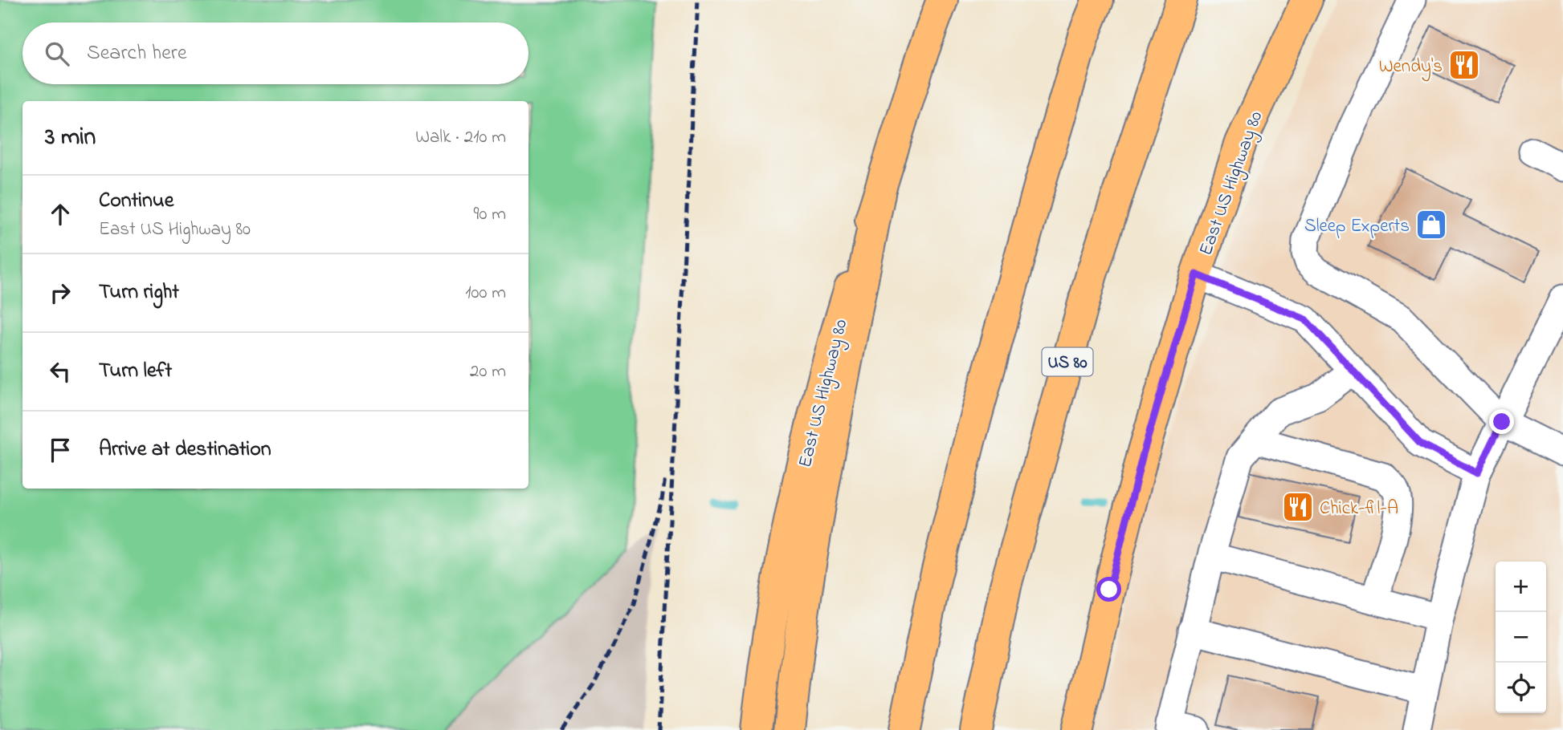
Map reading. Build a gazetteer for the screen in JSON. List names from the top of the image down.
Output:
{
  "streets": {
    "main road": ["East US Highway 80", "US 80"]
  },
  "places": {
    "restaurant": ["Wendy's", "Chick-fil-A"],
    "shop": ["Sleep Experts"]
  },
  "page": {
    "search": "Search here",
    "heading": ["3 min", "Walk · 210 m"],
    "list": [
      ["Continue", "East US Highway 80", "90 m"],
      ["Turn right", "100 m"],
      ["Turn left", "20 m"],
      "Arrive at destination"
    ],
    "map_buttons": ["+", "−"]
  }
}
